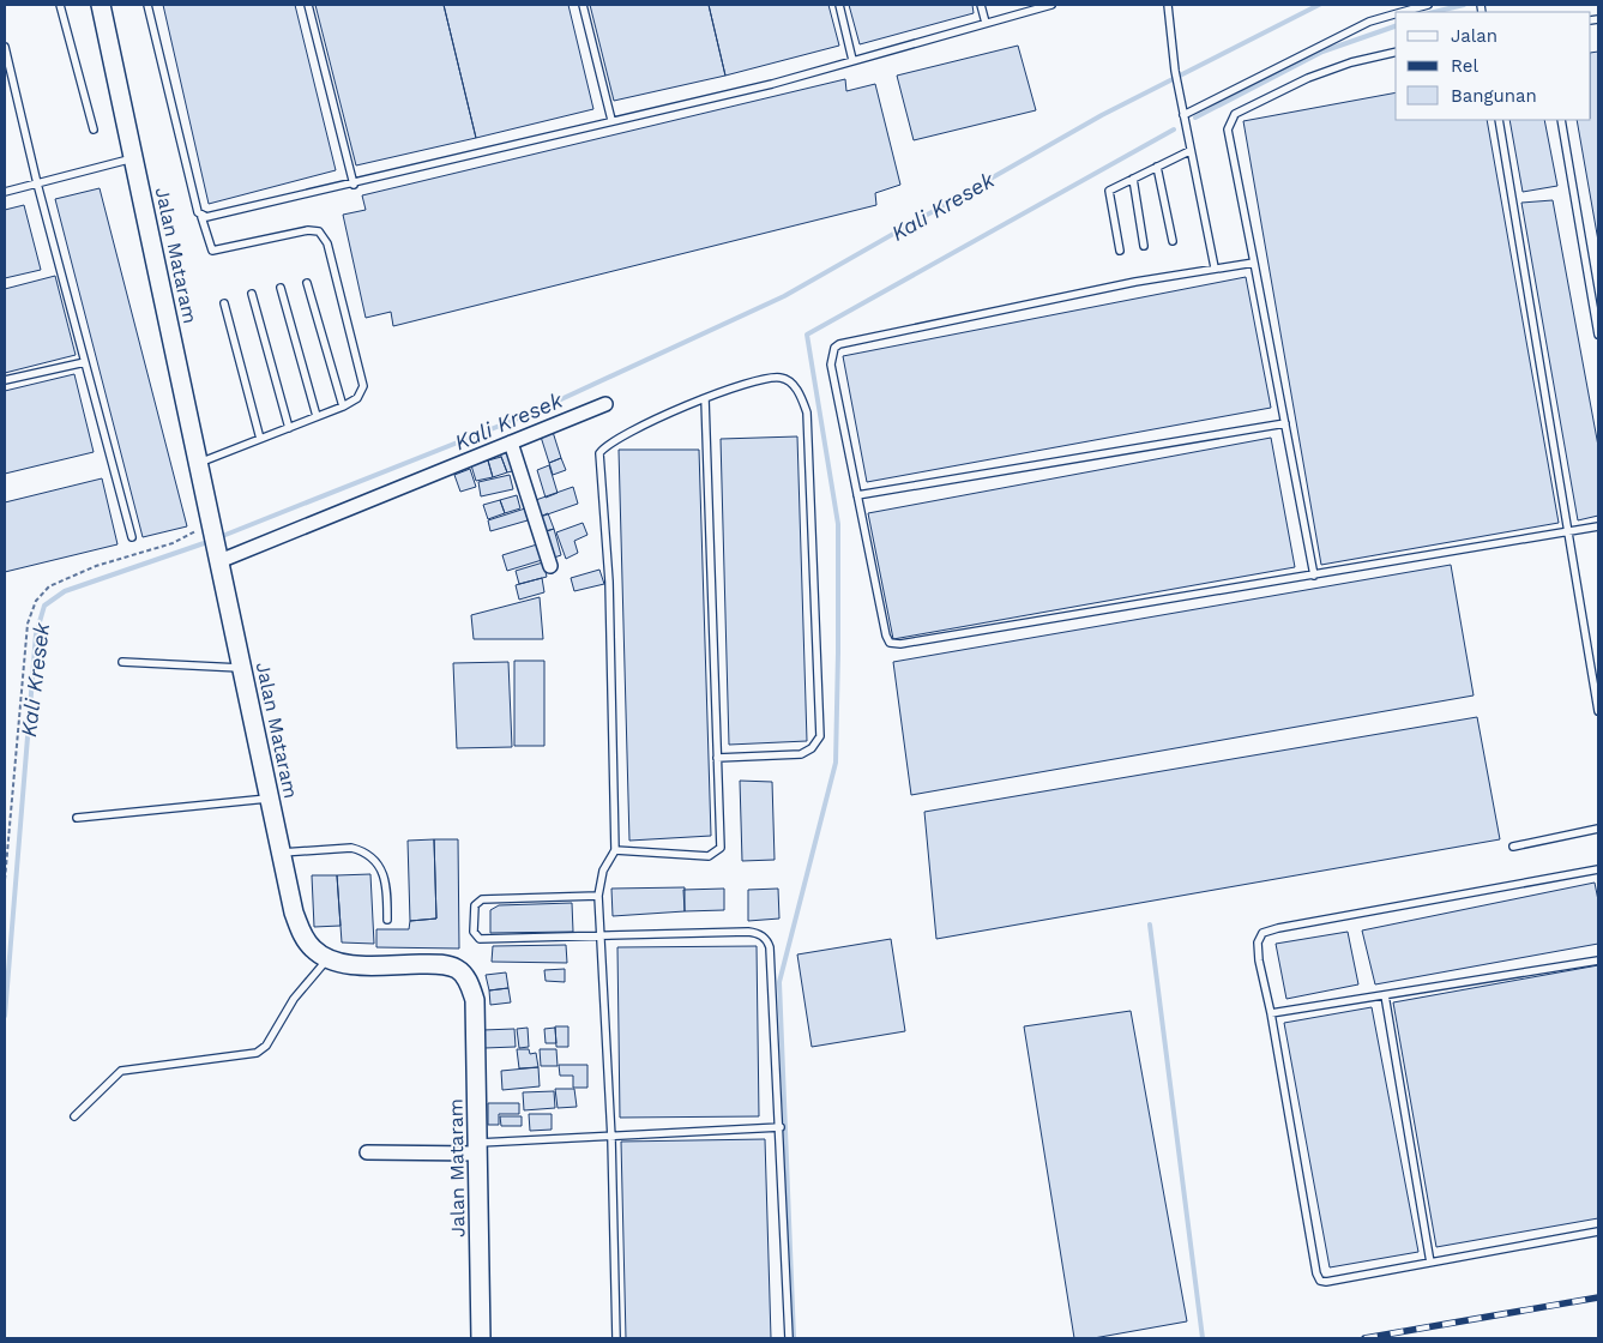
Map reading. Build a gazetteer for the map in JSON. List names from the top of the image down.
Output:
{
  "streets": {
    "main road": ["Jalan Mataram"]
  },
  "water": ["Kali Kresek"],
  "legend": ["Jalan", "Rel", "Bangunan"]
}
